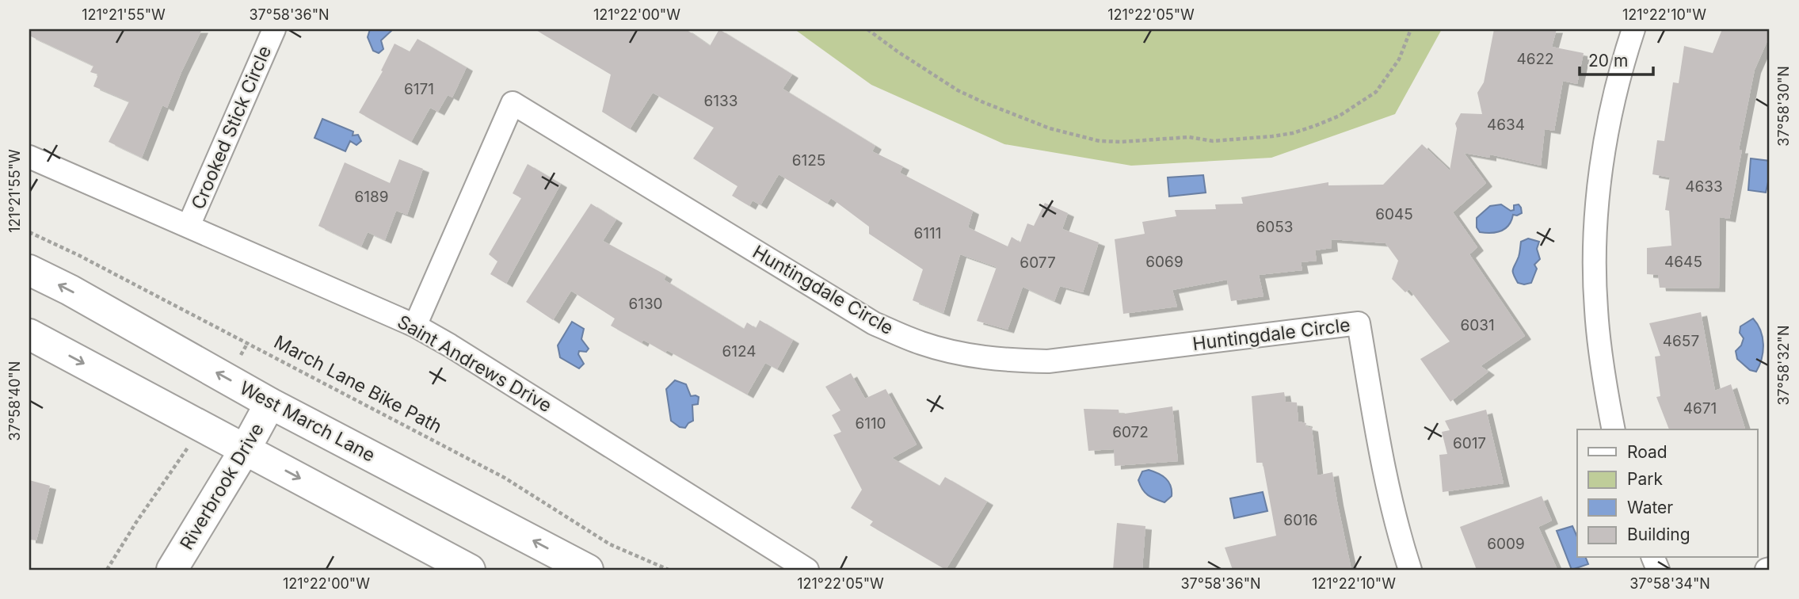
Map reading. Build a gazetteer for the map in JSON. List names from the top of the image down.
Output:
{
  "streets": {
    "street": [
      "Crooked Stick Circle",
      "Huntingdale Circle",
      "Saint Andrews Drive",
      "West March Lane",
      "Riverbrook Drive"
    ],
    "path": ["March Lane Bike Path"]
  },
  "crossings": [
    ["Crooked Stick Circle", "Saint Andrews Drive"],
    ["Huntingdale Circle", "Saint Andrews Drive"],
    ["West March Lane", "Riverbrook Drive"]
  ],
  "house_numbers": [
    "4622",
    "6171",
    "6133",
    "4634",
    "6125",
    "4633",
    "6189",
    "6045",
    "6053",
    "6111",
    "6069",
    "4645",
    "6077",
    "6130",
    "6031",
    "4657",
    "6124",
    "4671",
    "6110",
    "6072",
    "6017",
    "6016",
    "6009"
  ],
  "legend": [
    "Road",
    "Park",
    "Water",
    "Building"
  ],
  "scale_bar": "20 m",
  "coordinates": [
    "121°21'55\"W",
    "37°58'36\"N",
    "121°22'00\"W",
    "121°22'05\"W",
    "121°22'10\"W",
    "37°58'30\"N",
    "37°58'32\"N",
    "37°58'40\"N",
    "37°58'34\"N"
  ]
}
